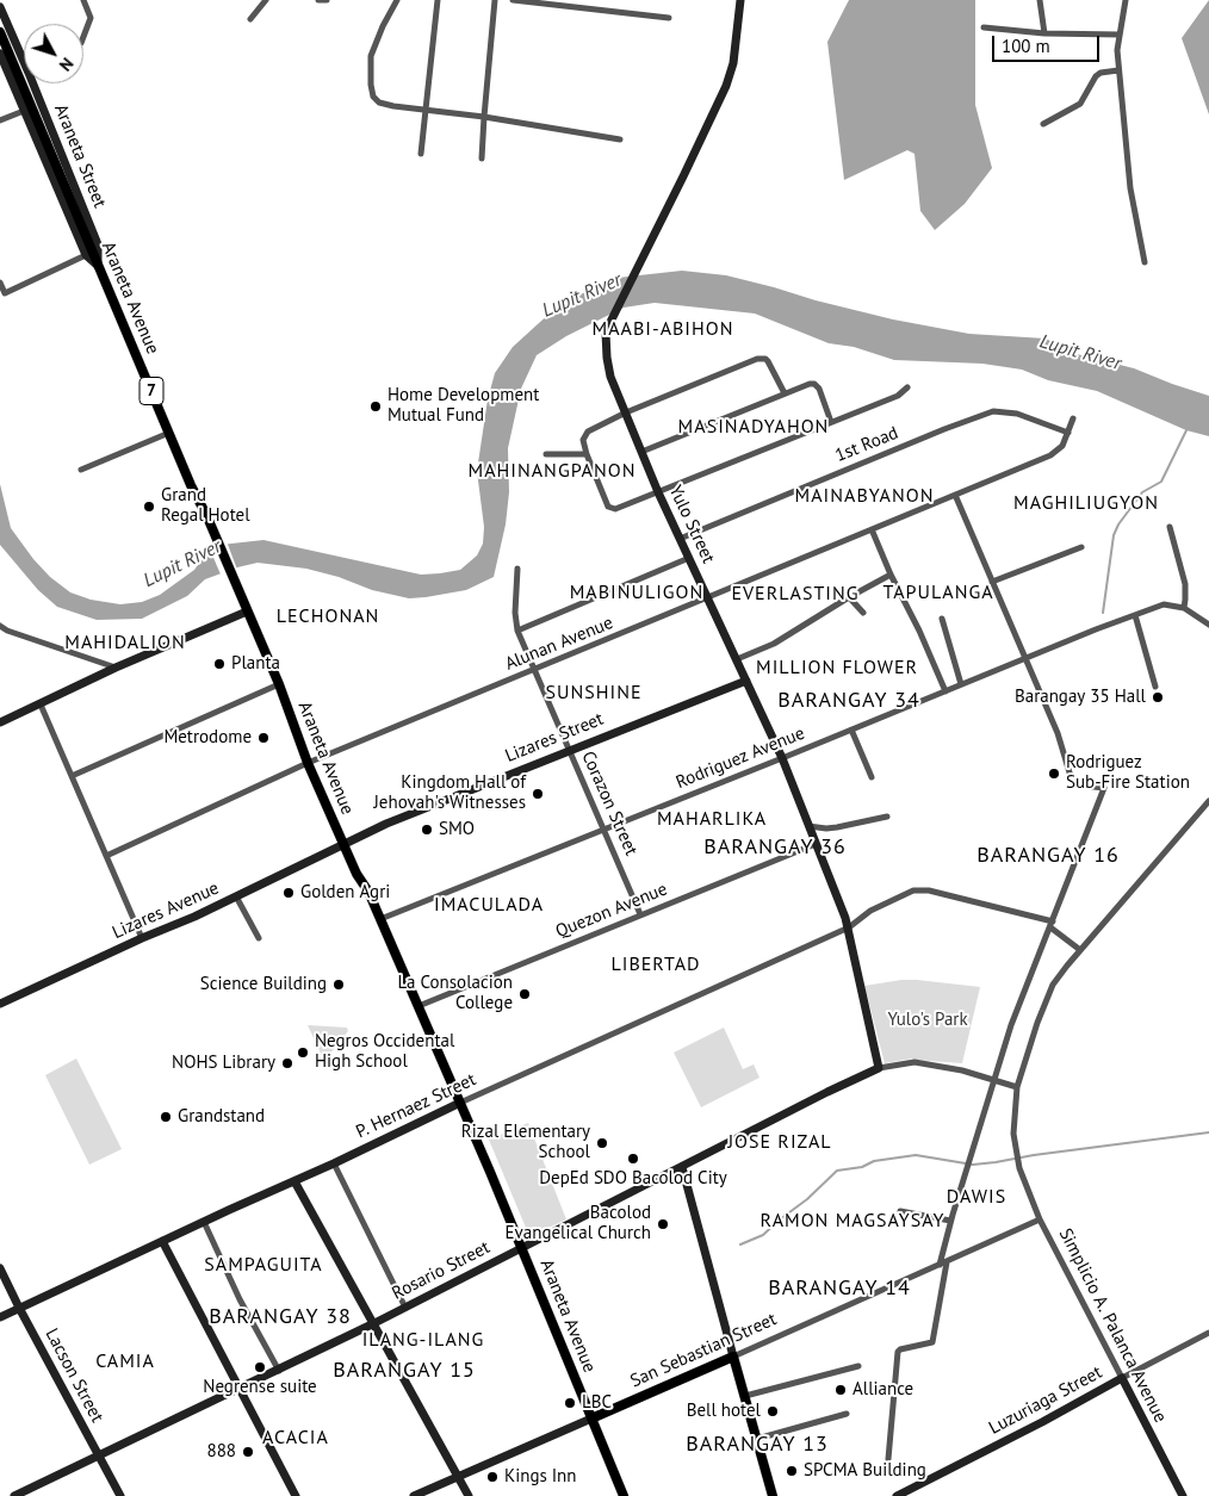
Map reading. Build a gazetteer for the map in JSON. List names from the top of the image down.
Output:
{
  "streets": {
    "main road": ["Araneta Avenue", "7", "San Sebastian Street"],
    "street": [
      "Araneta Street",
      "1st Road",
      "Yulo Street",
      "Alunan Avenue",
      "Lizares Street",
      "Rodriguez Avenue",
      "Corazon Street",
      "Lizares Avenue",
      "Quezon Avenue",
      "P. Hernaez Street",
      "Rosario Street",
      "Simplicio A. Palanca Avenue",
      "Lacson Street",
      "Luzuriaga Street"
    ]
  },
  "crossings": [
    ["Araneta Street", "Araneta Avenue"],
    ["Araneta Avenue", "Alunan Avenue"],
    ["Araneta Avenue", "Lizares Street"],
    ["Araneta Avenue", "Rodriguez Avenue"],
    ["Araneta Avenue", "Lizares Avenue"],
    ["Araneta Avenue", "Quezon Avenue"],
    ["Araneta Avenue", "P. Hernaez Street"],
    ["Araneta Avenue", "Rosario Street"],
    ["Araneta Avenue", "San Sebastian Street"],
    ["1st Road", "Yulo Street"],
    ["1st Road", "Alunan Avenue"],
    ["Yulo Street", "Alunan Avenue"],
    ["Yulo Street", "Lizares Street"],
    ["Yulo Street", "Rodriguez Avenue"],
    ["Yulo Street", "Quezon Avenue"],
    ["Yulo Street", "P. Hernaez Street"],
    ["Yulo Street", "Rosario Street"],
    ["Alunan Avenue", "Corazon Street"],
    ["Lizares Street", "Corazon Street"],
    ["Lizares Street", "Lizares Avenue"],
    ["Rodriguez Avenue", "Corazon Street"],
    ["Corazon Street", "Quezon Avenue"],
    ["P. Hernaez Street", "Lacson Street"],
    ["Rosario Street", "Lacson Street"],
    ["Simplicio A. Palanca Avenue", "San Sebastian Street"],
    ["Simplicio A. Palanca Avenue", "Luzuriaga Street"]
  ],
  "districts": [
    "MAABI-ABIHON",
    "MASINADYAHON",
    "MAHINANGPANON",
    "MAINABYANON",
    "MAGHILIUGYON",
    "MABINULIGON",
    "TAPULANGA",
    "EVERLASTING",
    "LECHONAN",
    "MAHIDALION",
    "MILLION FLOWER",
    "SUNSHINE",
    "BARANGAY 34",
    "MAHARLIKA",
    "BARANGAY 36",
    "BARANGAY 16",
    "IMACULADA",
    "LIBERTAD",
    "JOSE RIZAL",
    "DAWIS",
    "RAMON MAGSAYSAY",
    "SAMPAGUITA",
    "BARANGAY 14",
    "BARANGAY 38",
    "ILANG-ILANG",
    "CAMIA",
    "BARANGAY 15",
    "ACACIA",
    "BARANGAY 13"
  ],
  "water": ["Lupit River"],
  "parks": ["Yulo's Park"],
  "places": [
    "Home Development Mutual Fund",
    "Grand Regal Hotel",
    "Planta",
    "Barangay 35 Hall",
    "Metrodome",
    "Rodriguez Sub-Fire Station",
    "Kingdom Hall of Jehovah's Witnesses",
    "SMO",
    "Golden Agri",
    "Science Building",
    "La Consolacion College",
    "Negros Occidental High School",
    "NOHS Library",
    "Grandstand",
    "Rizal Elementary School",
    "DepEd SDO Bacolod City",
    "Bacolod Evangelical Church",
    "Negrense suite",
    "Alliance",
    "LBC",
    "Bell hotel",
    "888",
    "SPCMA Building",
    "Kings Inn"
  ],
  "scale_bar": "100 m",
  "north": "bottom right"
}
